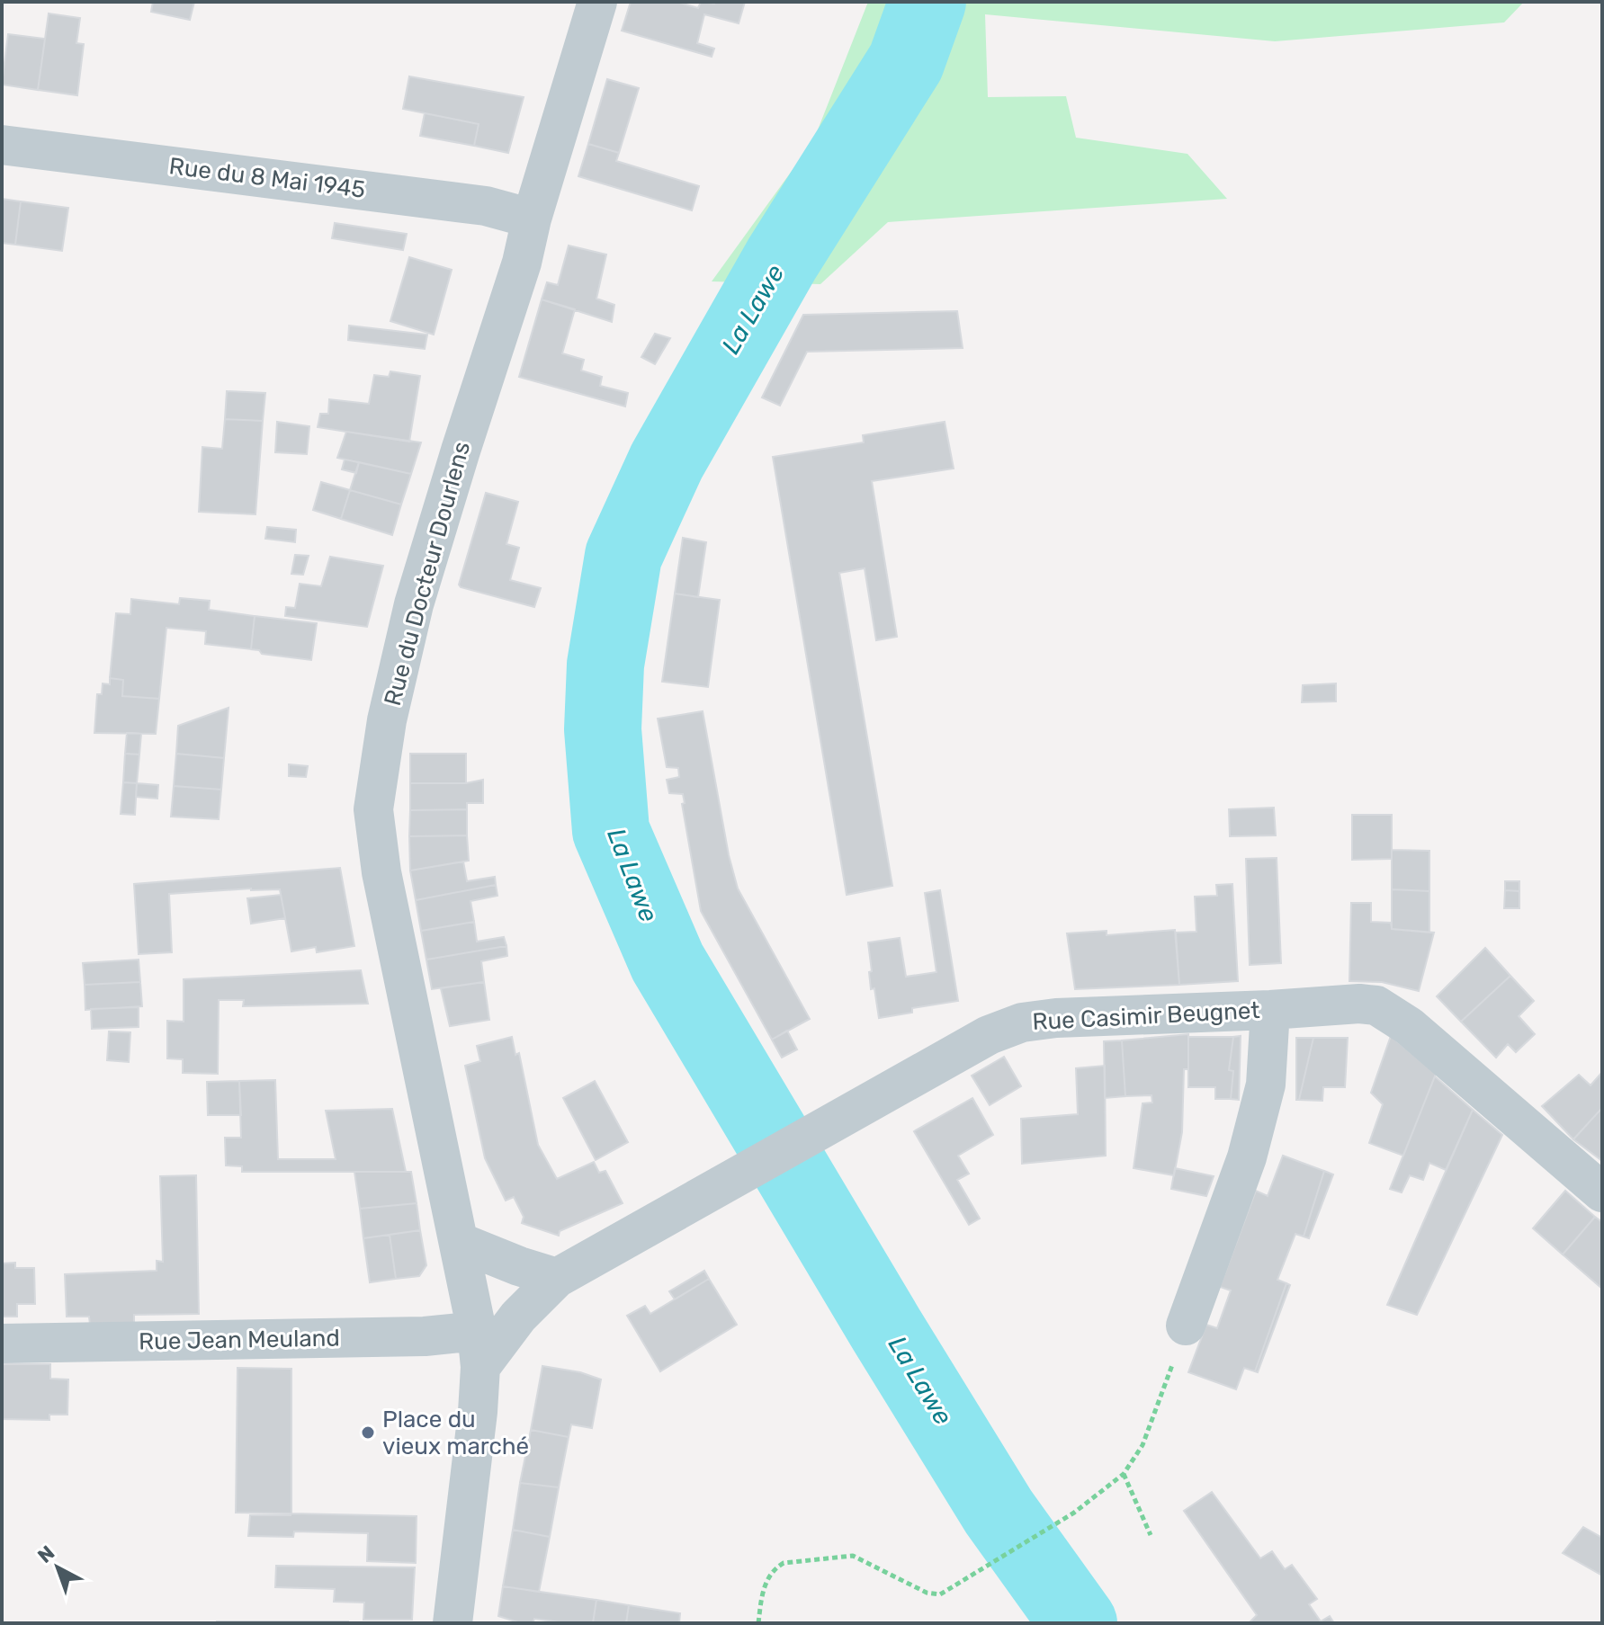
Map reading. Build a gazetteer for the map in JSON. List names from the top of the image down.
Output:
{
  "streets": {
    "street": [
      "Rue du 8 Mai 1945",
      "Rue du Docteur Dourlens",
      "Rue Casimir Beugnet",
      "Rue Jean Meuland"
    ]
  },
  "crossings": [
    ["Rue du 8 Mai 1945", "Rue du Docteur Dourlens"],
    ["Rue du Docteur Dourlens", "Rue Casimir Beugnet"],
    ["Rue du Docteur Dourlens", "Rue Jean Meuland"],
    ["Rue Casimir Beugnet", "Rue Jean Meuland"]
  ],
  "water": ["La Lawe"],
  "places": ["Place du vieux marché"],
  "north": "top left"
}
